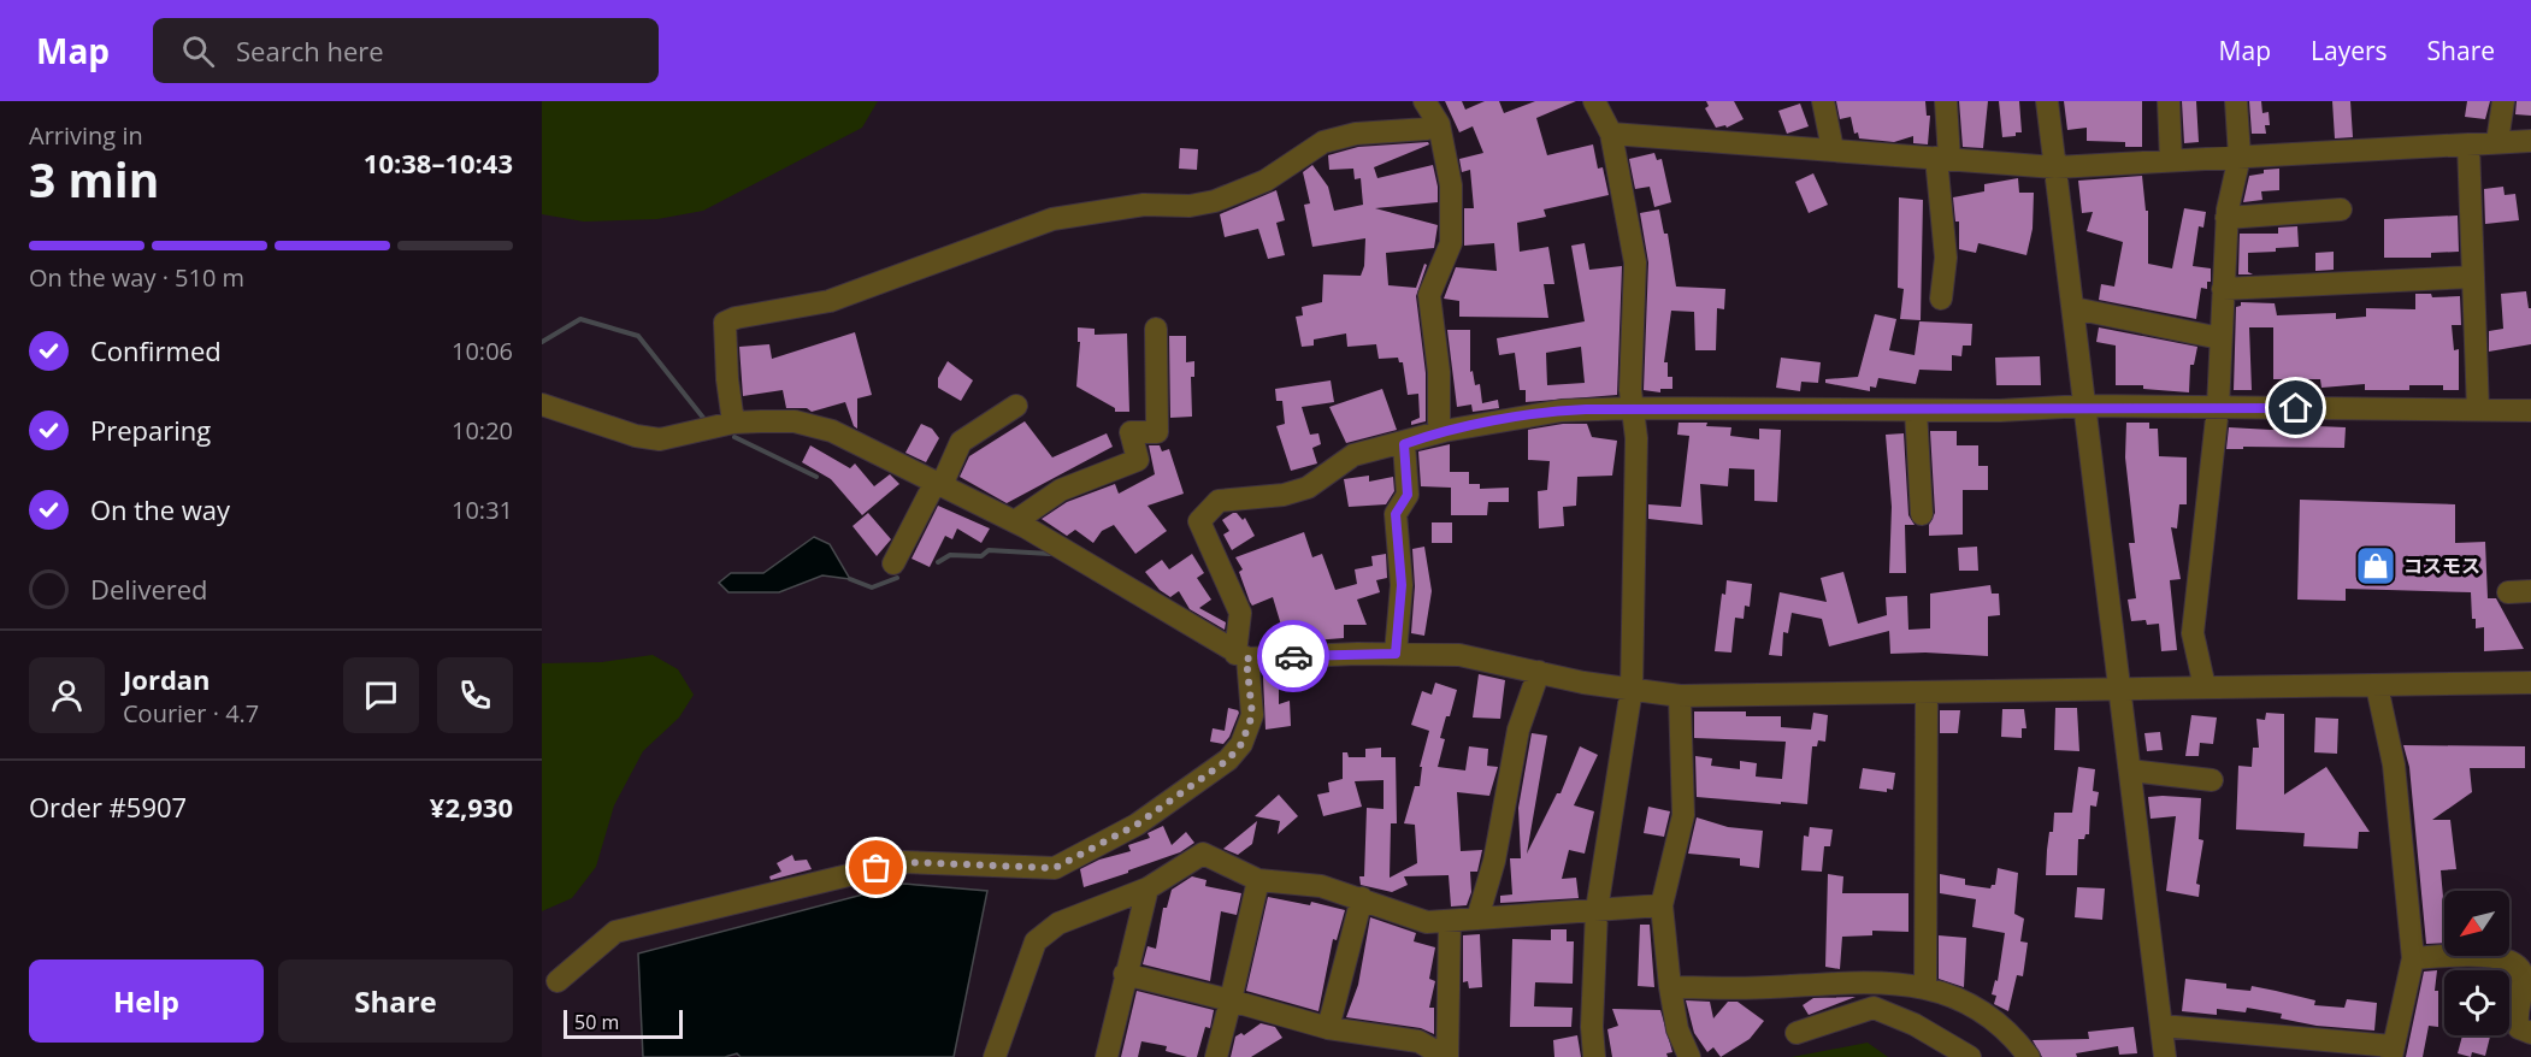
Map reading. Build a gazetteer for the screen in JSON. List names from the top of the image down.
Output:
{
  "places": {
    "shop": ["コスモス"]
  },
  "scale_bar": "50 m",
  "north": "bottom left",
  "page": {
    "header": "Map",
    "search": "Search here",
    "nav": ["Map", "Layers", "Share"],
    "heading": ["3 min", "Arriving in", "10:38–10:43"],
    "panel": [
      "Jordan",
      "Courier · 4.7",
      "Order #5907",
      "¥2,930"
    ],
    "bar": "On the way · 510 m",
    "list": [
      ["Confirmed", "10:06"],
      ["Preparing", "10:20"],
      ["On the way", "10:31"],
      "Delivered"
    ],
    "buttons": ["Help", "Share"],
    "scale": "50 m"
  }
}
